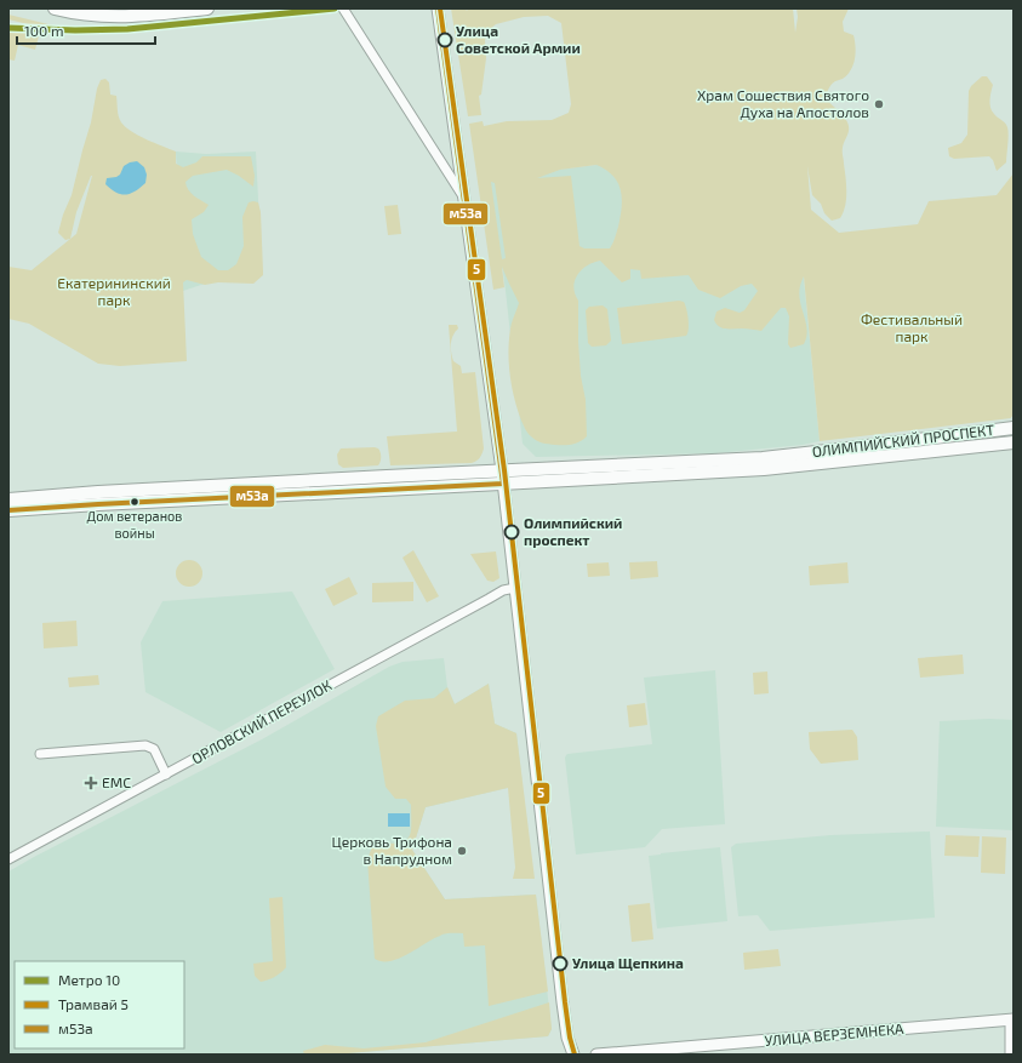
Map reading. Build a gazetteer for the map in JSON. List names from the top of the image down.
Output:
{
  "streets": {
    "main road": ["ОЛИМПИЙСКИЙ ПРОСПЕКТ"],
    "street": ["ОРЛОВСКИЙ ПЕРЕУЛОК", "УЛИЦА ВЕРЗЕМНЕКА"]
  },
  "parks": ["Екатерининский парк", "Фестивальный парк"],
  "places": {
    "other": [
      "Улица Советской Армии",
      "Храм Сошествия Святого Духа на Апостолов",
      "Дом ветеранов войны",
      "Олимпийский проспект",
      "Церковь Трифона в Напрудном",
      "Улица Щепкина"
    ],
    "health": ["EMC"]
  },
  "lines": ["metro line 10", "tram line 5", "transit line м53а"],
  "legend": ["Метро 10", "Трамвай 5", "м53а"],
  "scale_bar": "100 m"
}
